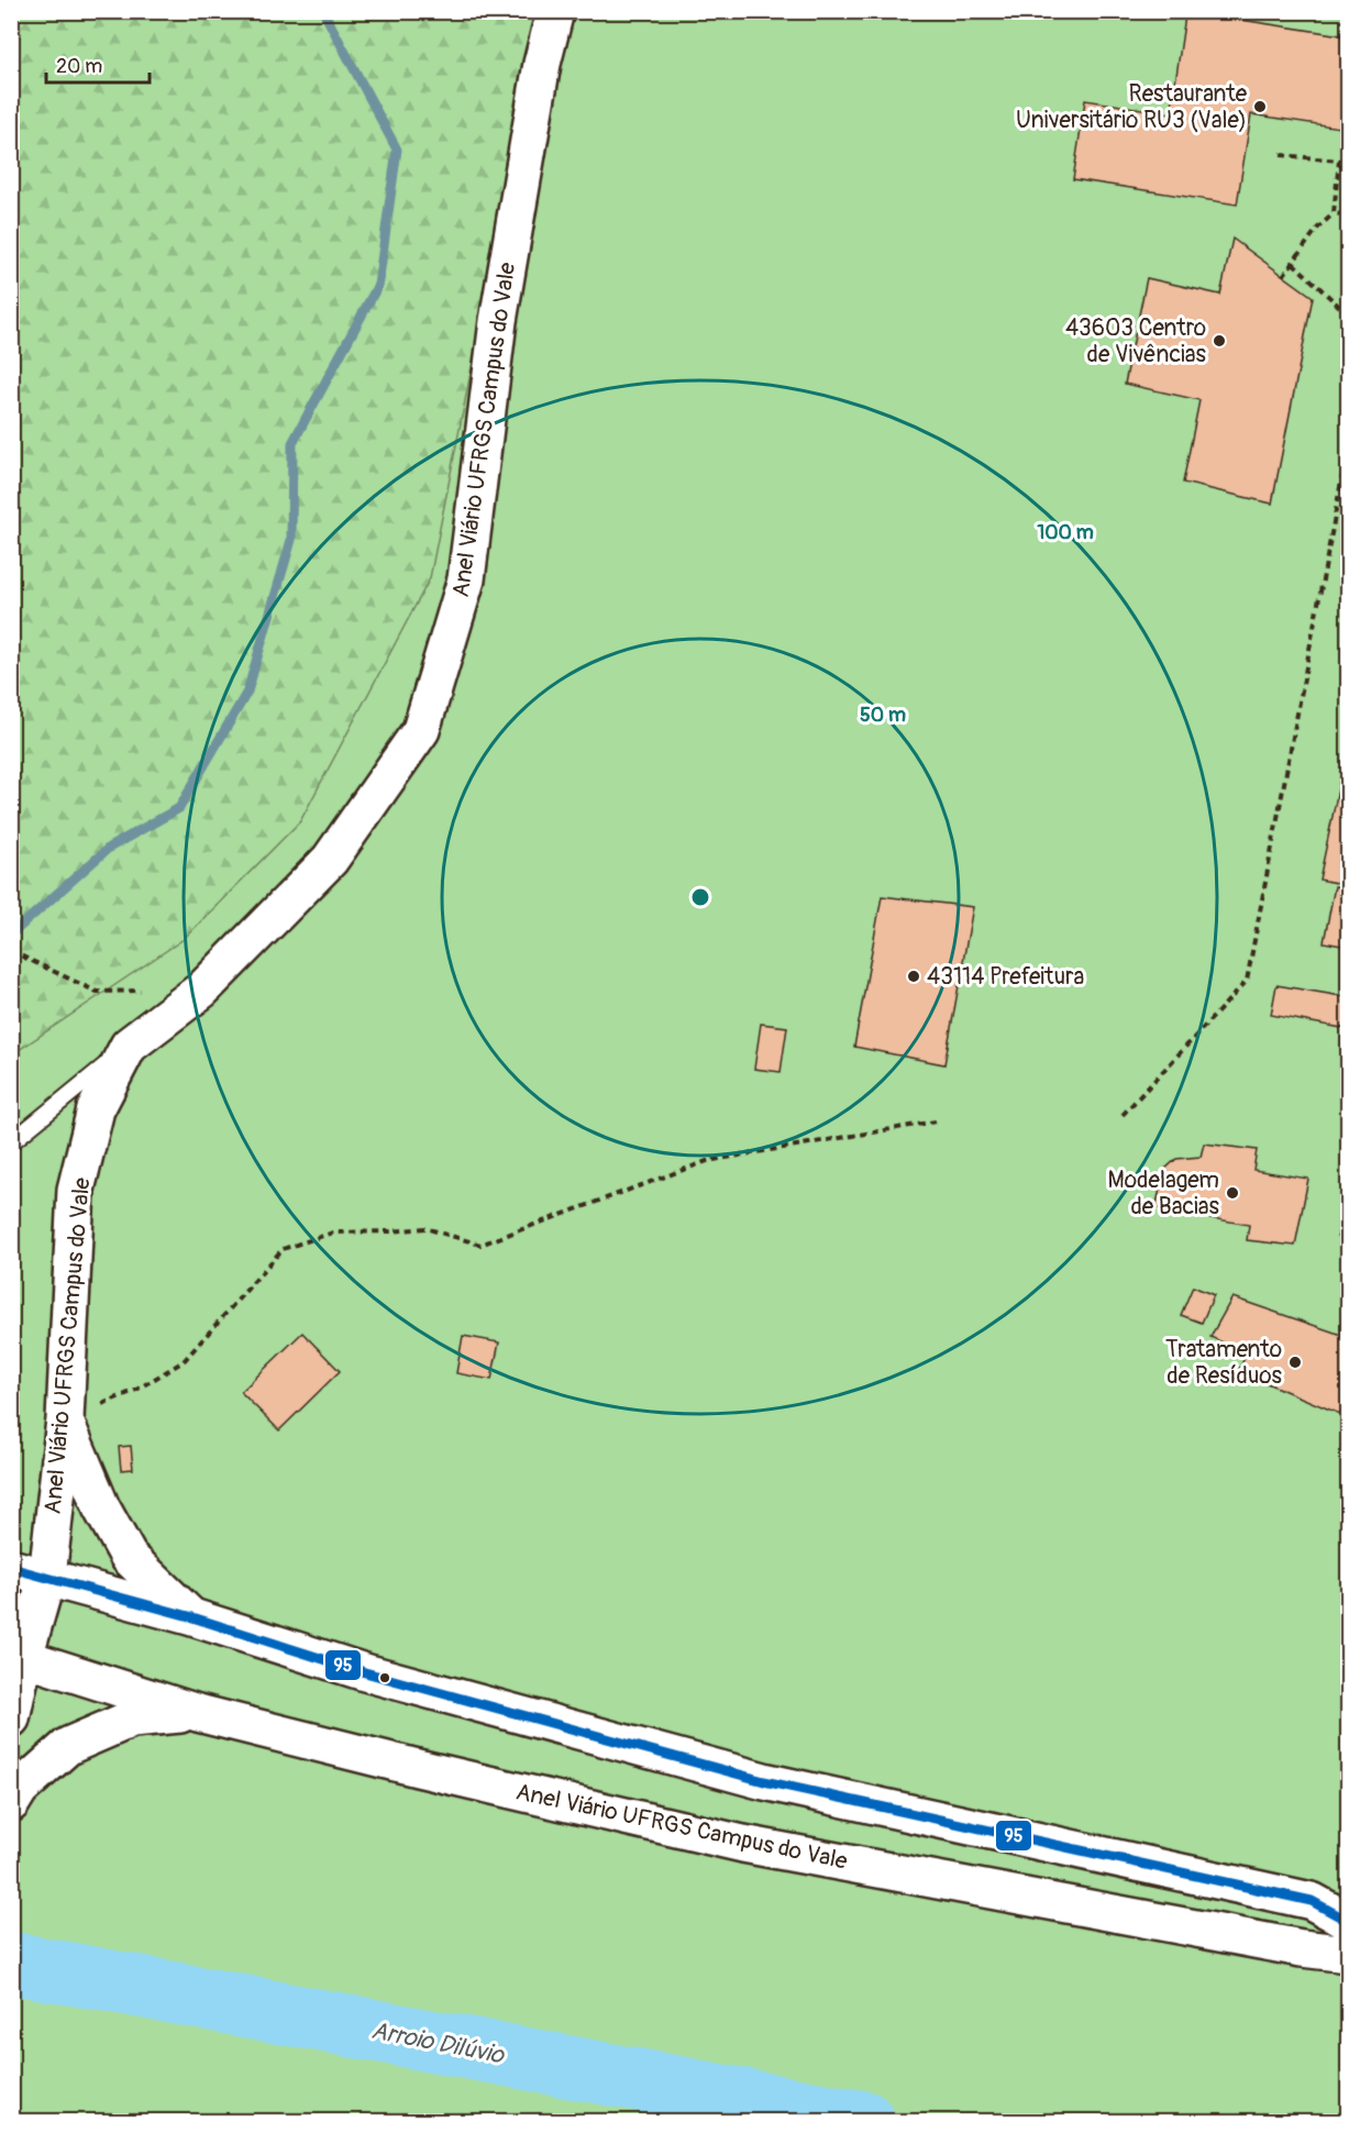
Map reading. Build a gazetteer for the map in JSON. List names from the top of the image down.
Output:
{
  "streets": {
    "street": ["Anel Viário UFRGS Campus do Vale"]
  },
  "water": ["Arroio Dilúvio"],
  "places": [
    "Restaurante Universitário RU3 (Vale)",
    "43603 Centro de Vivências",
    "43114 Prefeitura",
    "Modelagem de Bacias",
    "Tratamento de Resíduos"
  ],
  "lines": ["transit line 95"],
  "scale_bar": "20 m",
  "rings": ["100 m", "50 m"]
}
